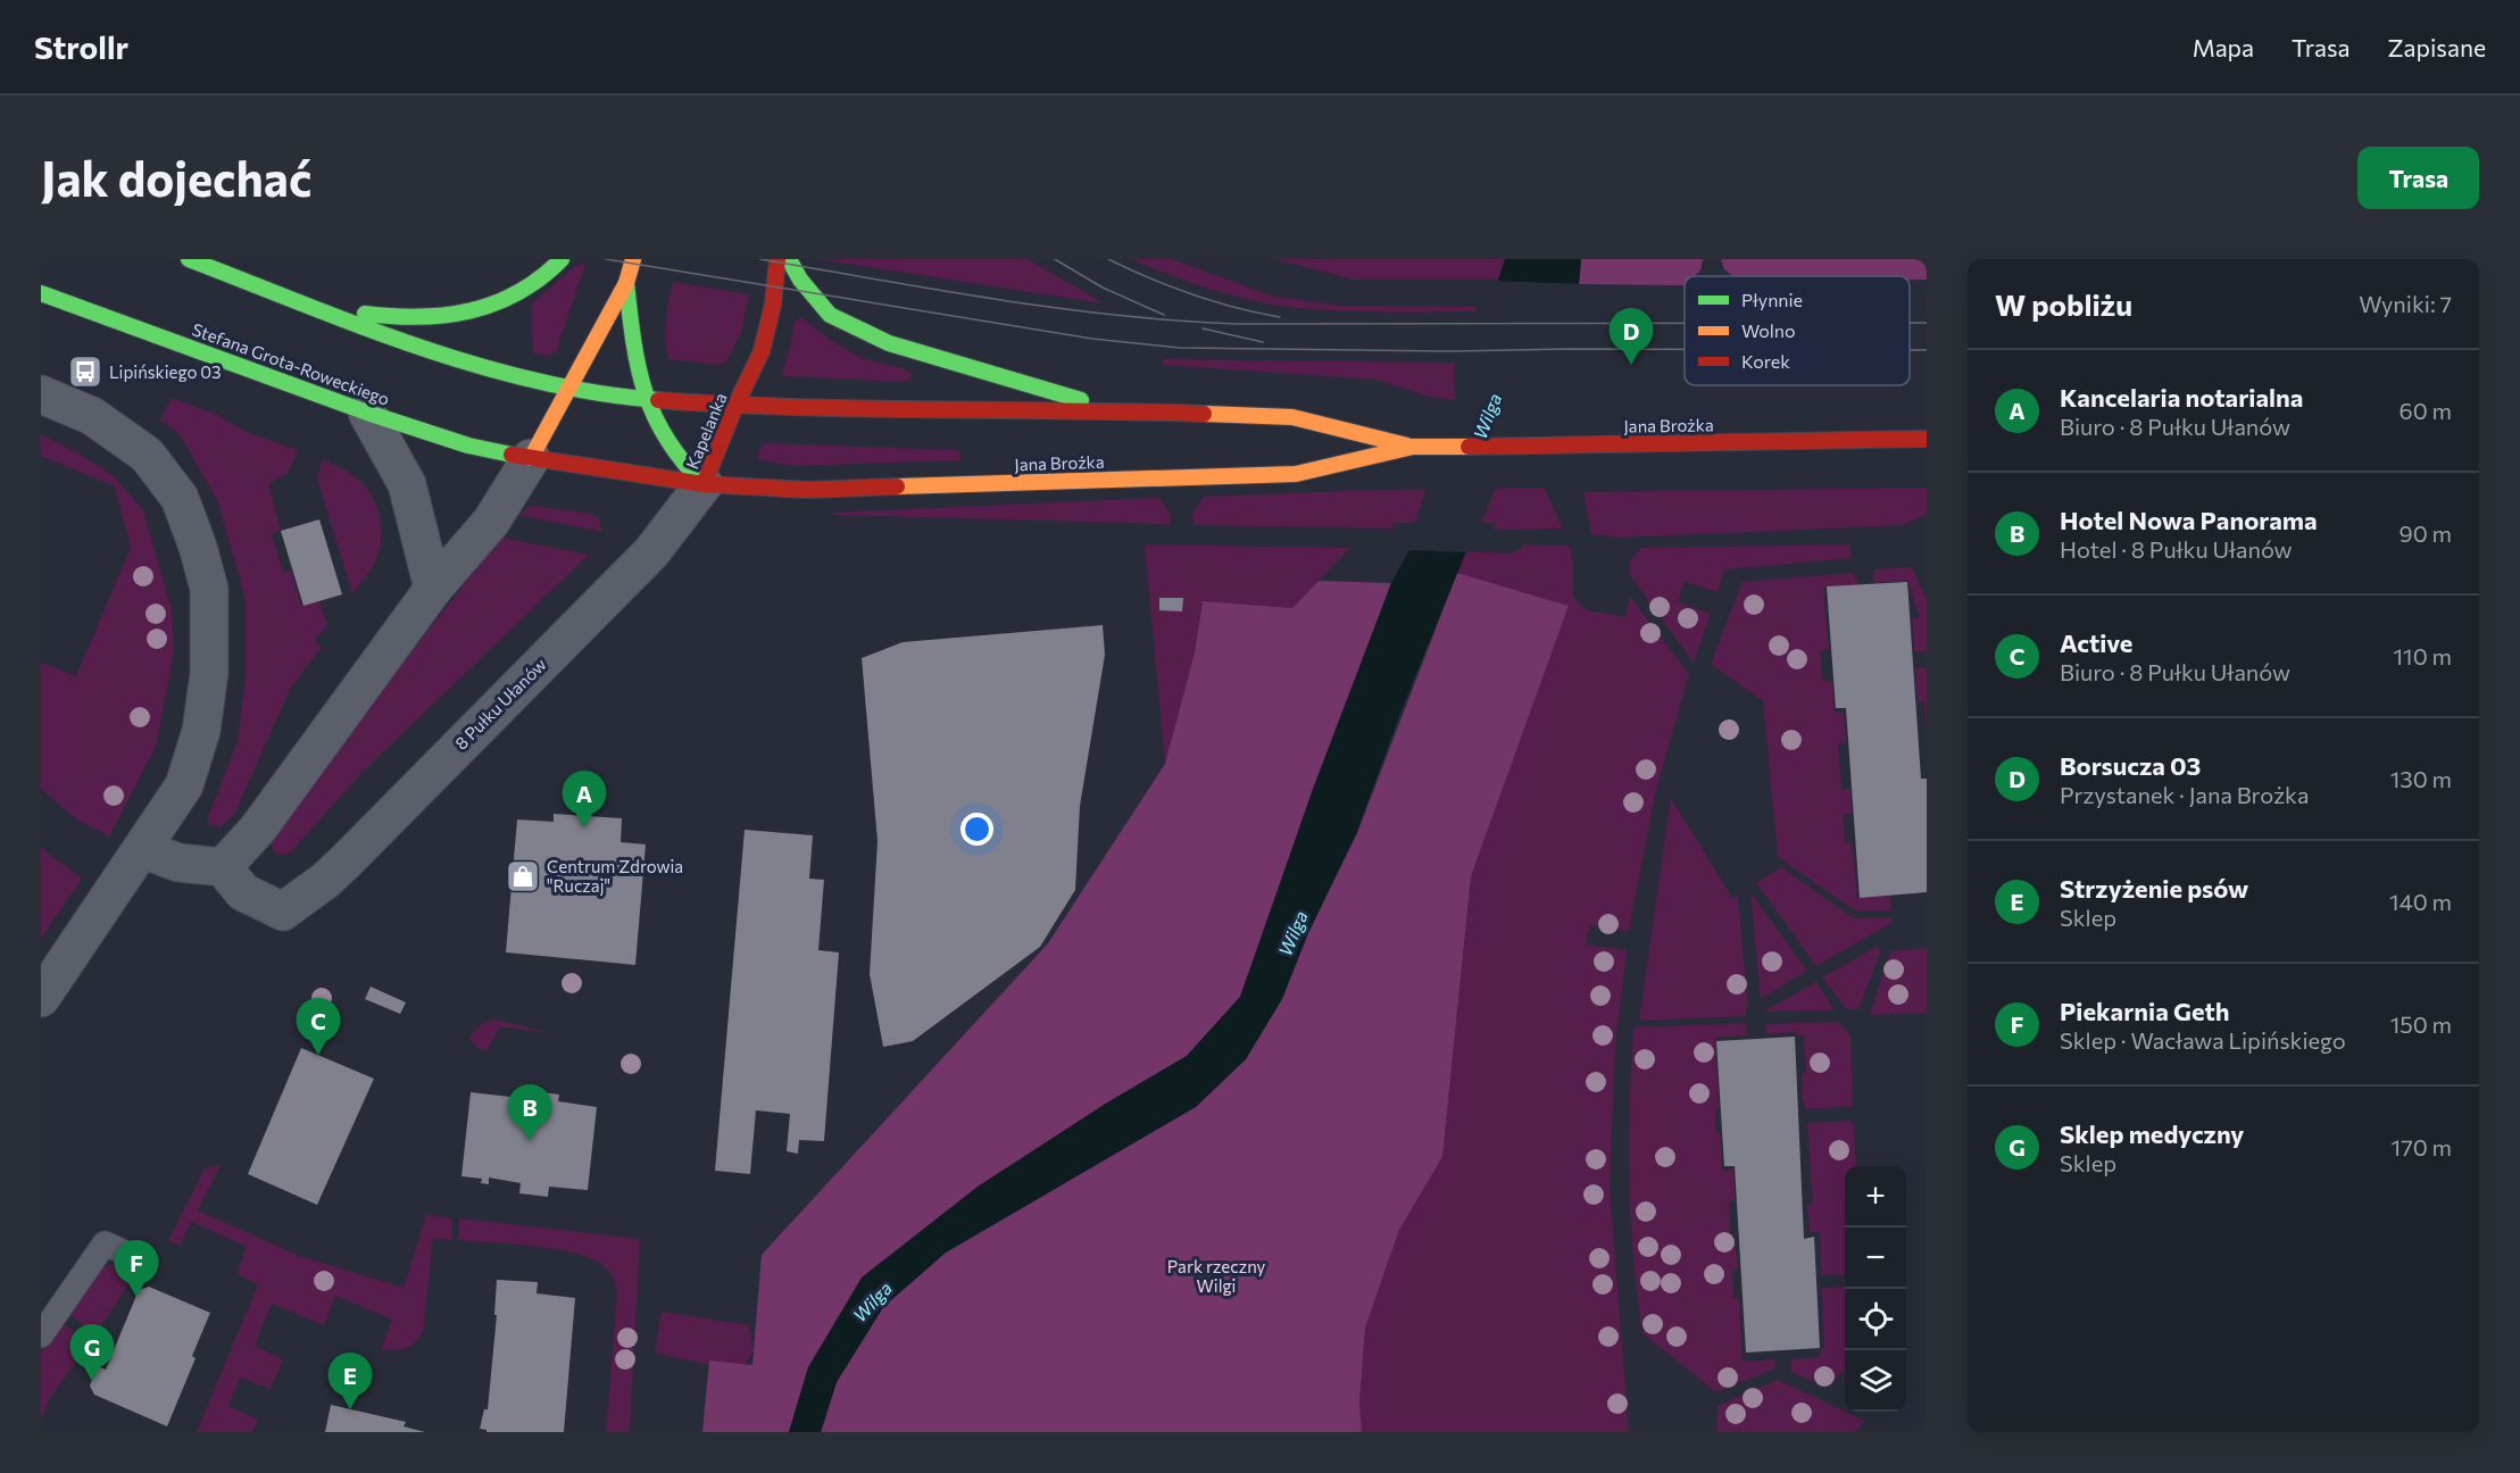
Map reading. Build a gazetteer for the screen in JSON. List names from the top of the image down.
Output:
{
  "streets": {
    "main road": ["Stefana Grota-Roweckiego", "Jana Brożka", "Kapelanka"],
    "street": ["8 Pułku Ułanów"]
  },
  "crossings": [
    ["Stefana Grota-Roweckiego", "Jana Brożka"],
    ["Stefana Grota-Roweckiego", "Kapelanka"],
    ["Stefana Grota-Roweckiego", "8 Pułku Ułanów"],
    ["Jana Brożka", "Kapelanka"],
    ["Jana Brożka", "8 Pułku Ułanów"],
    ["Kapelanka", "8 Pułku Ułanów"]
  ],
  "water": ["Wilga"],
  "parks": ["Park rzeczny Wilgi"],
  "places": {
    "bus stop": ["Lipińskiego 03"],
    "shop": ["Centrum Zdrowia \"Ruczaj\""]
  },
  "legend": ["Płynnie", "Wolno", "Korek"],
  "page": {
    "header": "Strollr",
    "nav": ["Mapa", "Trasa", "Zapisane"],
    "buttons": "Trasa",
    "title": "Jak dojechać",
    "heading": ["W pobliżu", "Wyniki: 7"],
    "pins": [
      "D",
      "A",
      "C",
      "B",
      "F",
      "G",
      "E"
    ],
    "list": [
      {
        "mark": "A",
        "name": "Kancelaria notarialna",
        "note": "Biuro · 8 Pułku Ułanów",
        "value": "60 m"
      },
      {
        "mark": "B",
        "name": "Hotel Nowa Panorama",
        "note": "Hotel · 8 Pułku Ułanów",
        "value": "90 m"
      },
      {
        "mark": "C",
        "name": "Active",
        "note": "Biuro · 8 Pułku Ułanów",
        "value": "110 m"
      },
      {
        "mark": "D",
        "name": "Borsucza 03",
        "note": "Przystanek · Jana Brożka",
        "value": "130 m"
      },
      {
        "mark": "E",
        "name": "Strzyżenie psów",
        "note": "Sklep",
        "value": "140 m"
      },
      {
        "mark": "F",
        "name": "Piekarnia Geth",
        "note": "Sklep · Wacława Lipińskiego",
        "value": "150 m"
      },
      {
        "mark": "G",
        "name": "Sklep medyczny",
        "note": "Sklep",
        "value": "170 m"
      }
    ],
    "map_buttons": ["+", "−"]
  }
}
